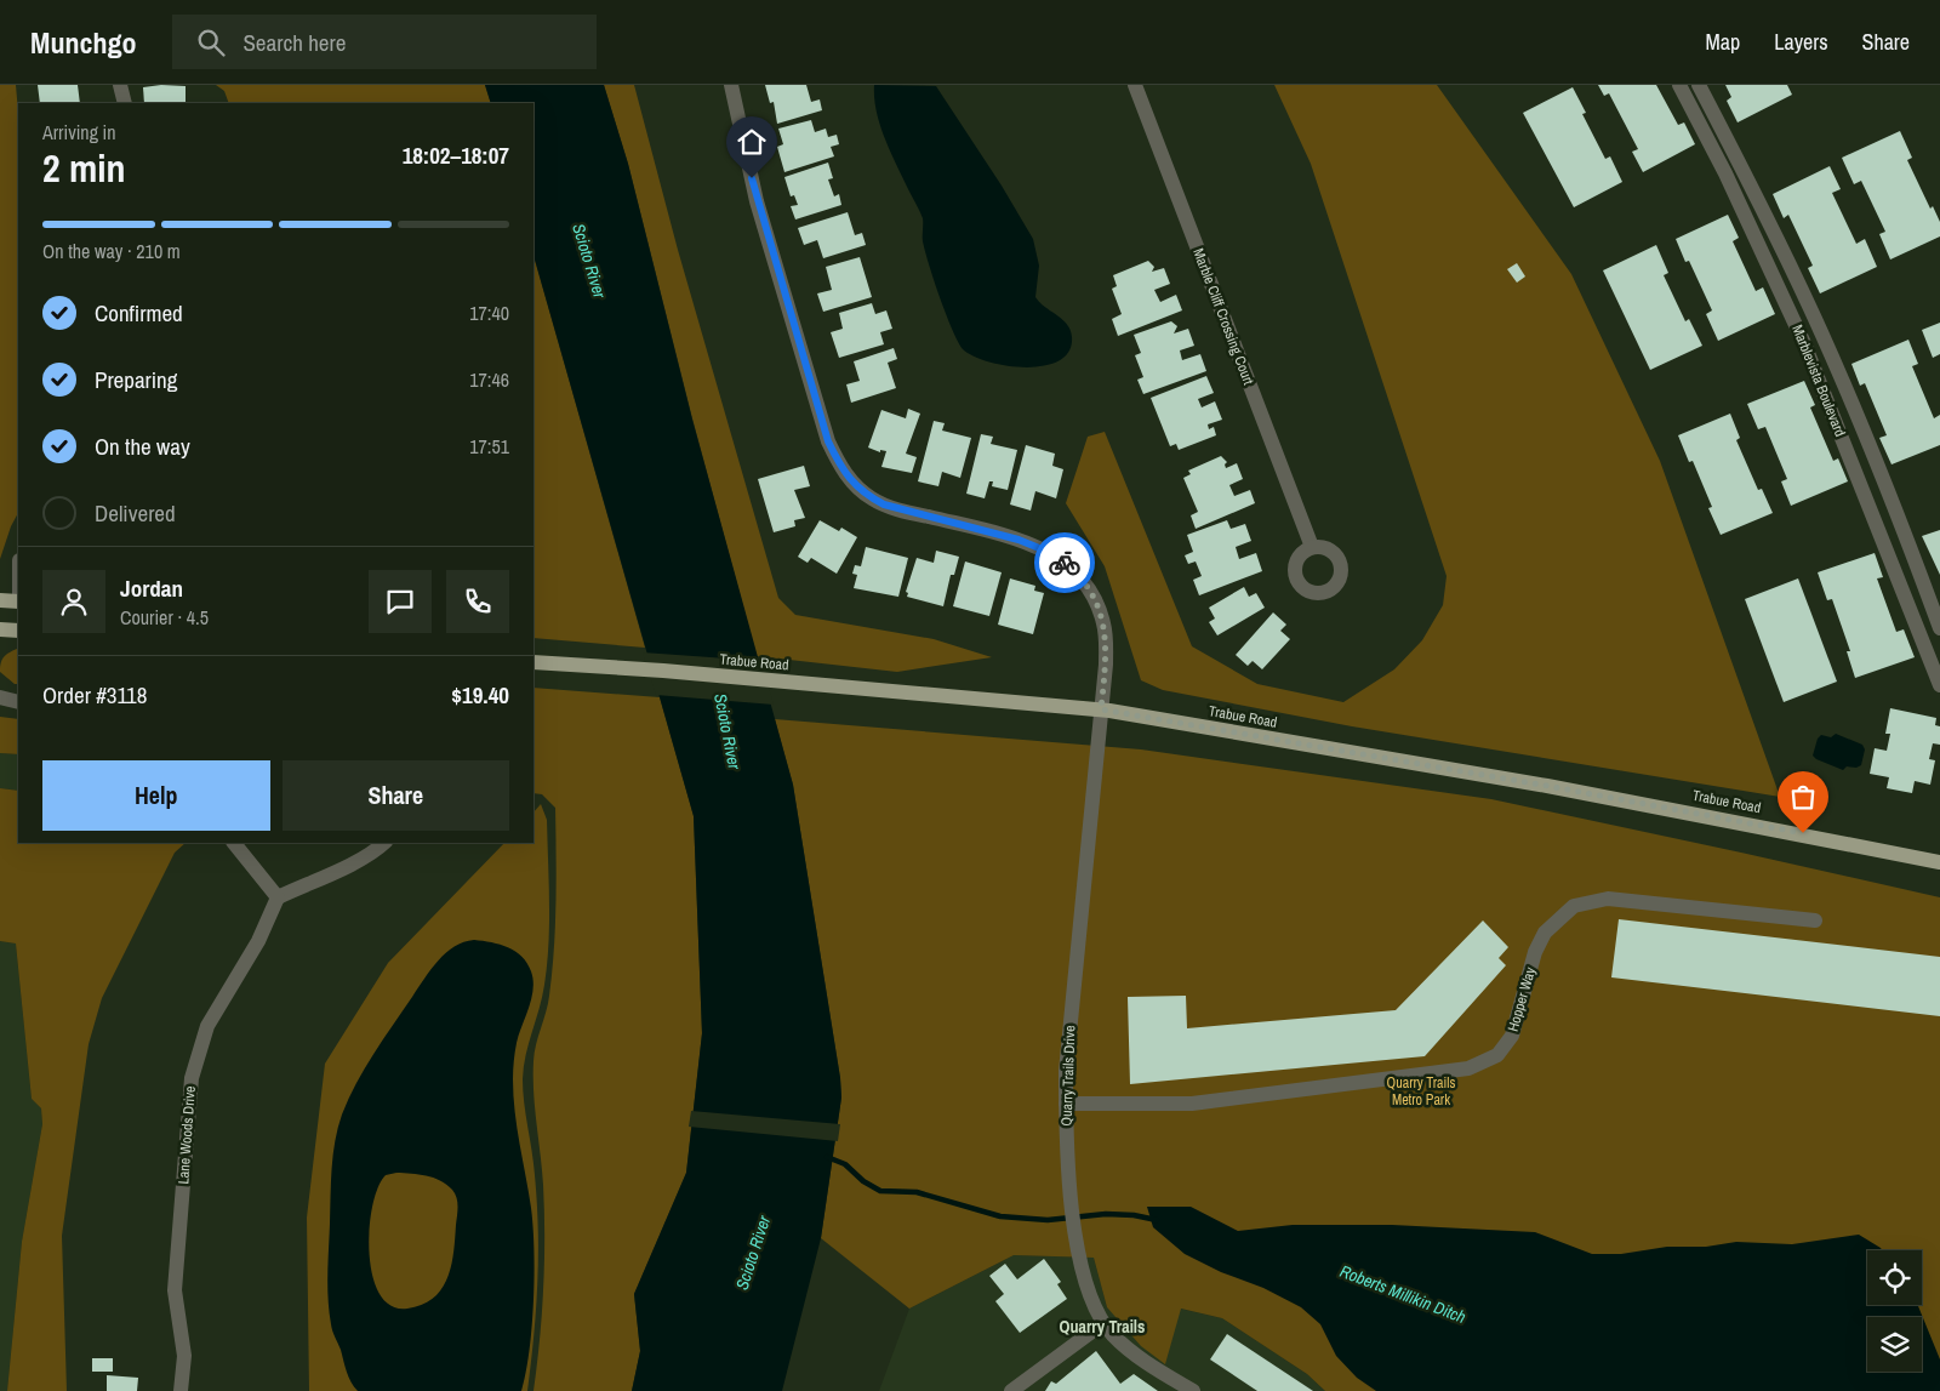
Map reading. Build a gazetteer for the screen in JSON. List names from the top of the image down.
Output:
{
  "streets": {
    "main road": ["Trabue Road"],
    "street": [
      "Marble Cliff Crossing Court",
      "Marblevista Boulevard",
      "Hopper Way",
      "Quarry Trails Drive",
      "Lane Woods Drive"
    ]
  },
  "crossings": [
    ["Trabue Road", "Quarry Trails Drive"],
    ["Hopper Way", "Quarry Trails Drive"]
  ],
  "districts": ["Quarry Trails"],
  "water": ["Scioto River", "Roberts Millikin Ditch"],
  "parks": ["Quarry Trails Metro Park"],
  "page": {
    "header": "Munchgo",
    "search": "Search here",
    "nav": ["Map", "Layers", "Share"],
    "heading": ["2 min", "Arriving in", "18:02–18:07"],
    "panel": [
      "Jordan",
      "Courier · 4.5",
      "Order #3118",
      "$19.40"
    ],
    "bar": "On the way · 210 m",
    "list": [
      ["Confirmed", "17:40"],
      ["Preparing", "17:46"],
      ["On the way", "17:51"],
      "Delivered"
    ],
    "buttons": ["Help", "Share"]
  }
}
